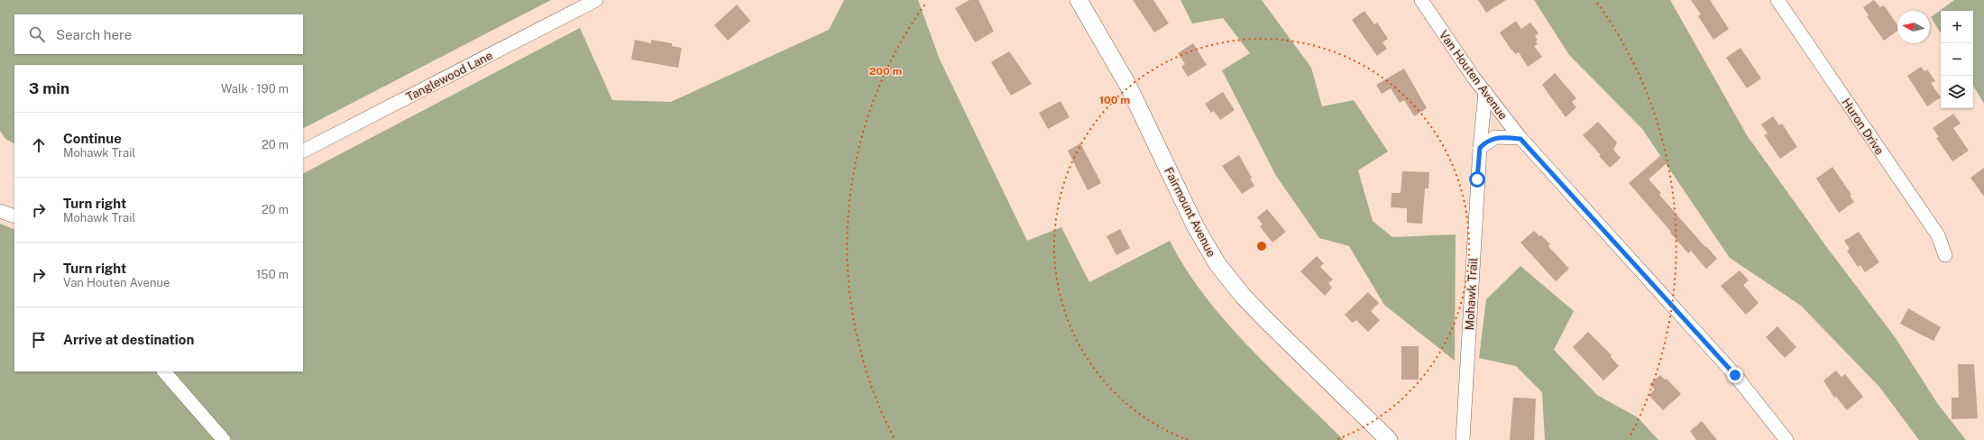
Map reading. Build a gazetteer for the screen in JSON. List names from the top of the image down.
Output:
{
  "streets": {
    "main road": ["Fairmount Avenue"],
    "street": [
      "Van Houten Avenue",
      "Tanglewood Lane",
      "Huron Drive",
      "Mohawk Trail"
    ]
  },
  "crossings": [
    ["Van Houten Avenue", "Mohawk Trail"]
  ],
  "north": "left",
  "page": {
    "map_buttons": ["+", "−"],
    "search": "Search here",
    "heading": ["3 min", "Walk · 190 m"],
    "list": [
      ["Continue", "Mohawk Trail", "20 m"],
      ["Turn right", "Mohawk Trail", "20 m"],
      ["Turn right", "Van Houten Avenue", "150 m"],
      "Arrive at destination"
    ]
  },
  "rings": ["200 m", "100 m"]
}
